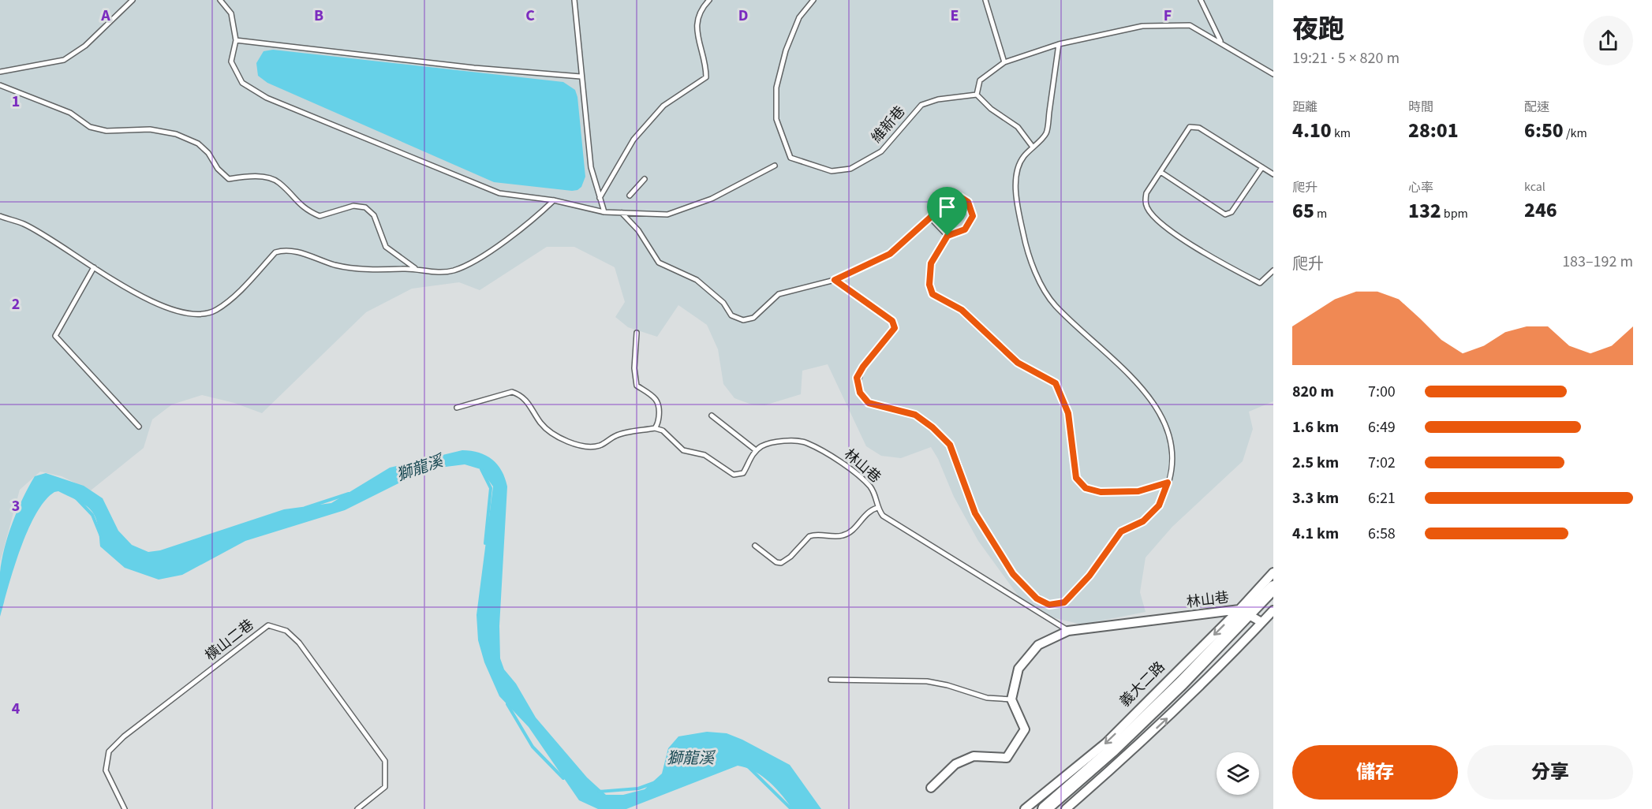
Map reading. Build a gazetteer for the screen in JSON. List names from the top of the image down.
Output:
{
  "streets": {
    "street": ["林山巷", "義大二路"],
    "lane": ["維新巷", "橫山二巷"]
  },
  "crossings": [
    ["林山巷", "義大二路"]
  ],
  "water": ["獅龍溪"],
  "page": {
    "heading": ["夜跑", "19:21 · 5 × 820 m"],
    "stats": [
      ["距離", "4.10 km"],
      ["時間", "28:01"],
      ["配速", "6:50 /km"],
      ["爬升", "65 m"],
      ["心率", "132 bpm"],
      ["kcal", "246"]
    ],
    "chart": ["爬升", "183–192 m"],
    "list": [
      {
        "name": "820 m",
        "note": "7:00"
      },
      {
        "name": "1.6 km",
        "note": "6:49"
      },
      {
        "name": "2.5 km",
        "note": "7:02"
      },
      {
        "name": "3.3 km",
        "note": "6:21"
      },
      {
        "name": "4.1 km",
        "note": "6:58"
      }
    ],
    "buttons": ["儲存", "分享"]
  },
  "grid": {
    "columns": [
      "A",
      "B",
      "C",
      "D",
      "E",
      "F"
    ],
    "rows": [
      "1",
      "2",
      "3",
      "4"
    ]
  }
}
